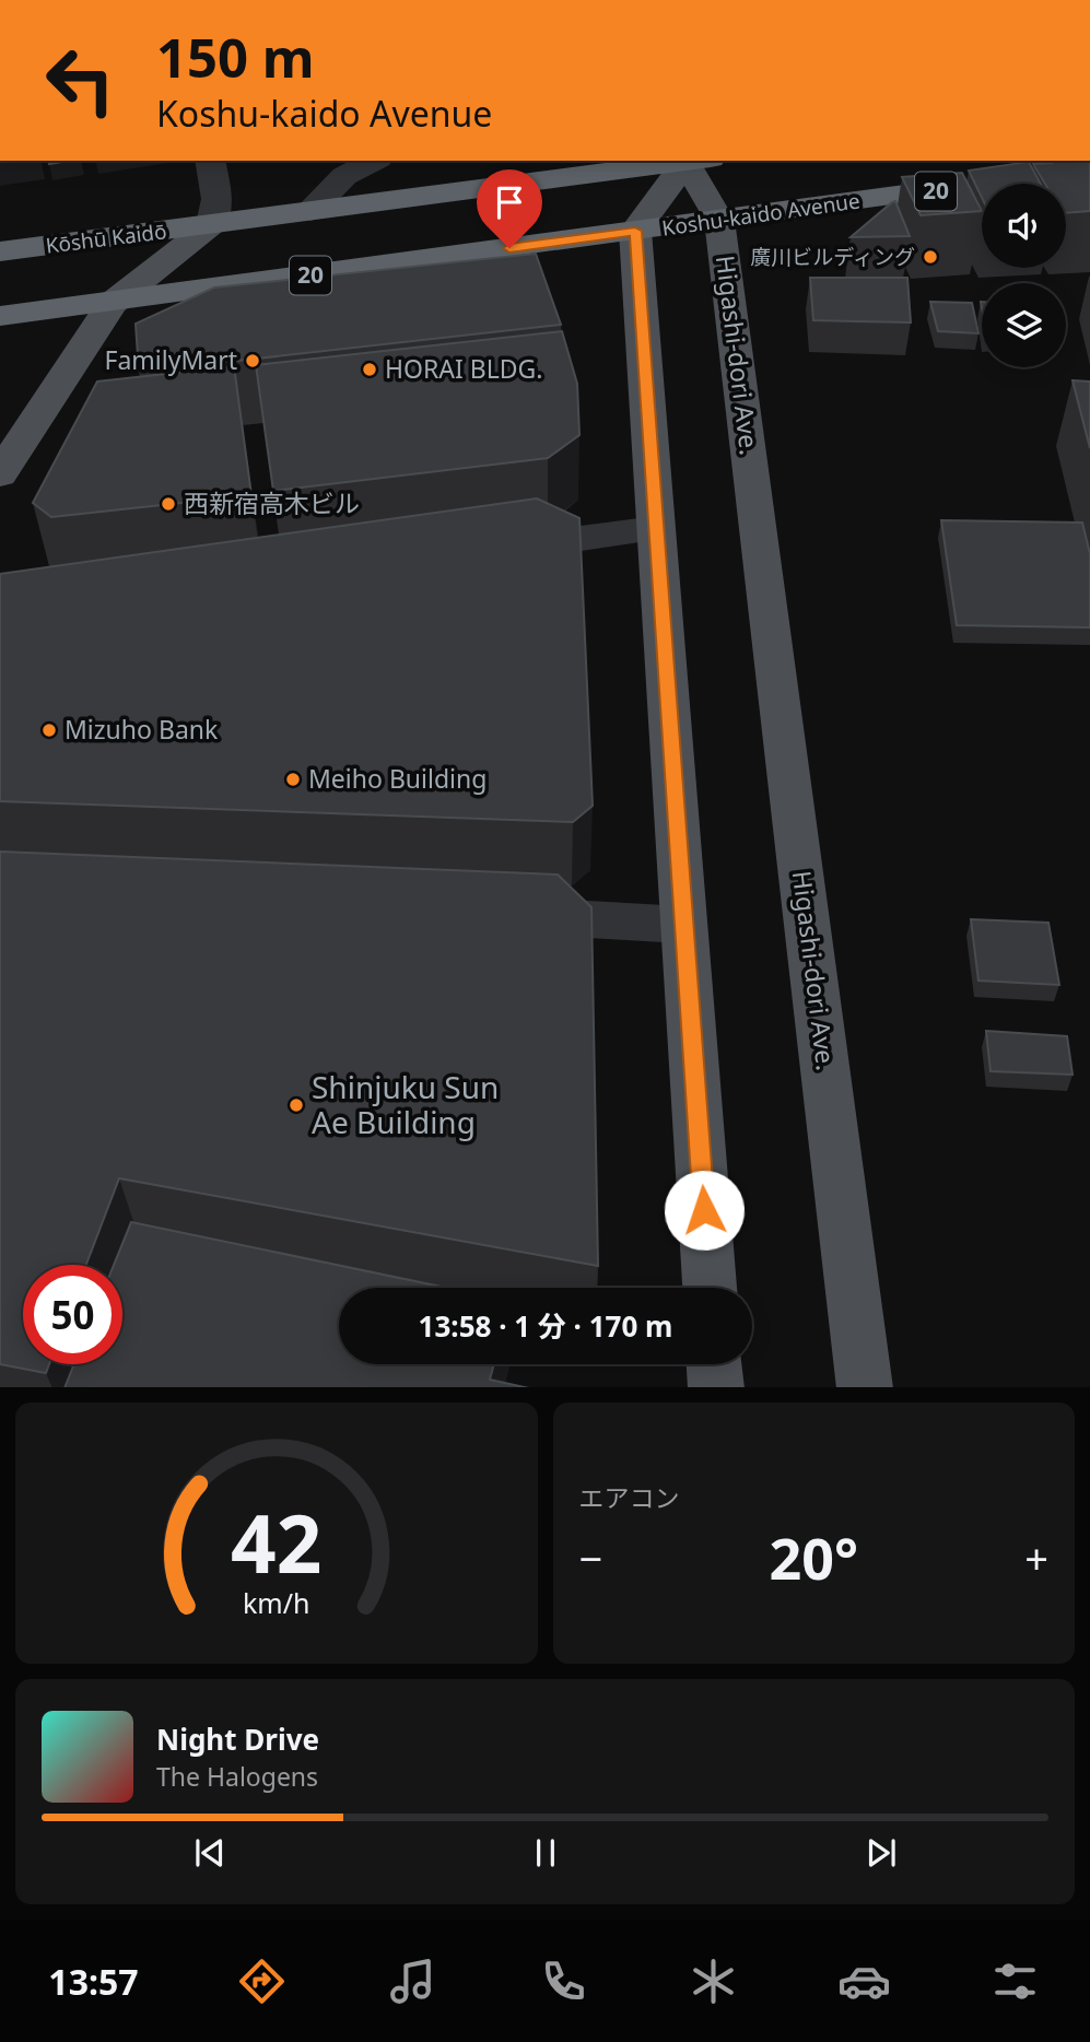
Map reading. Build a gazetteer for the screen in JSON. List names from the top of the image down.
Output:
{
  "streets": {
    "highway": ["20", "Koshu-kaido Avenue", "Kōshū Kaidō"],
    "main road": ["Higashi-dori Ave."]
  },
  "crossings": [
    ["20", "Koshu-kaido Avenue"],
    ["Koshu-kaido Avenue", "Higashi-dori Ave."]
  ],
  "places": [
    "廣川ビルディング",
    "FamilyMart",
    "HORAI BLDG.",
    "西新宿高木ビル",
    "Mizuho Bank",
    "Meiho Building",
    "Shinjuku Sun Ae Building"
  ],
  "page": {
    "turn": ["150 m", "Koshu-kaido Avenue"],
    "limit": "50",
    "trip": "13:58 · 1 分 · 170 m",
    "tile": "エアコン",
    "heat": ["−", "20°", "+"],
    "song": ["Night Drive", "The Halogens"],
    "tabs": "13:57",
    "gauge": ["42", "km/h"]
  }
}
